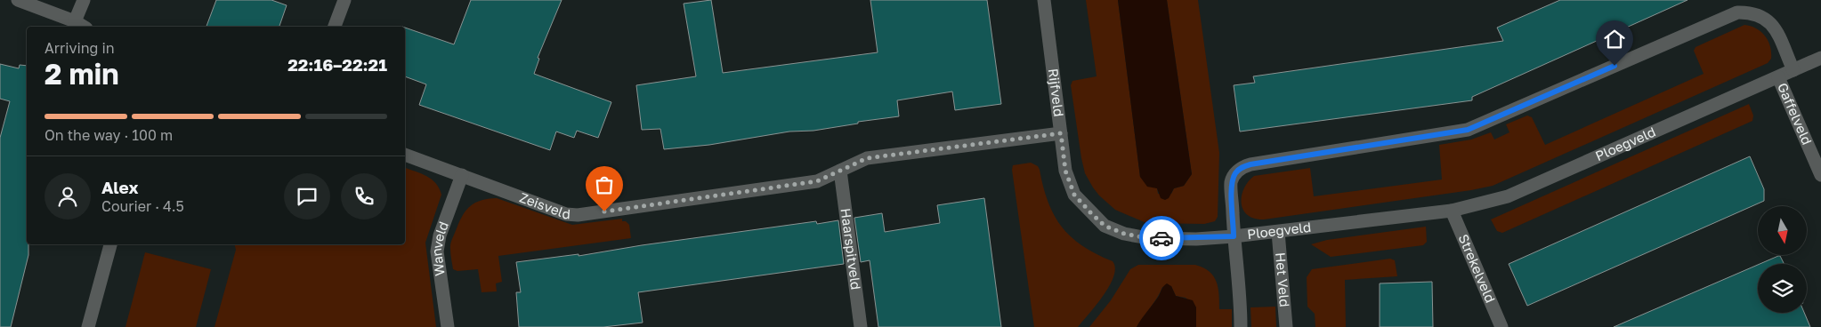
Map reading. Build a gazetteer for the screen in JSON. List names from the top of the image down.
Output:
{
  "streets": {
    "street": [
      "Rijfveld",
      "Gaffelveld",
      "Ploegveld",
      "Zeisveld",
      "Haarspitveld",
      "Wanveld",
      "Strekelveld",
      "Het Veld"
    ]
  },
  "crossings": [
    ["Rijfveld", "Ploegveld"],
    ["Rijfveld", "Zeisveld"],
    ["Gaffelveld", "Ploegveld"],
    ["Ploegveld", "Strekelveld"],
    ["Ploegveld", "Het Veld"],
    ["Zeisveld", "Haarspitveld"],
    ["Zeisveld", "Wanveld"]
  ],
  "north": "bottom",
  "page": {
    "heading": ["2 min", "Arriving in", "22:16–22:21"],
    "panel": ["Alex", "Courier · 4.5"],
    "bar": "On the way · 100 m"
  }
}
